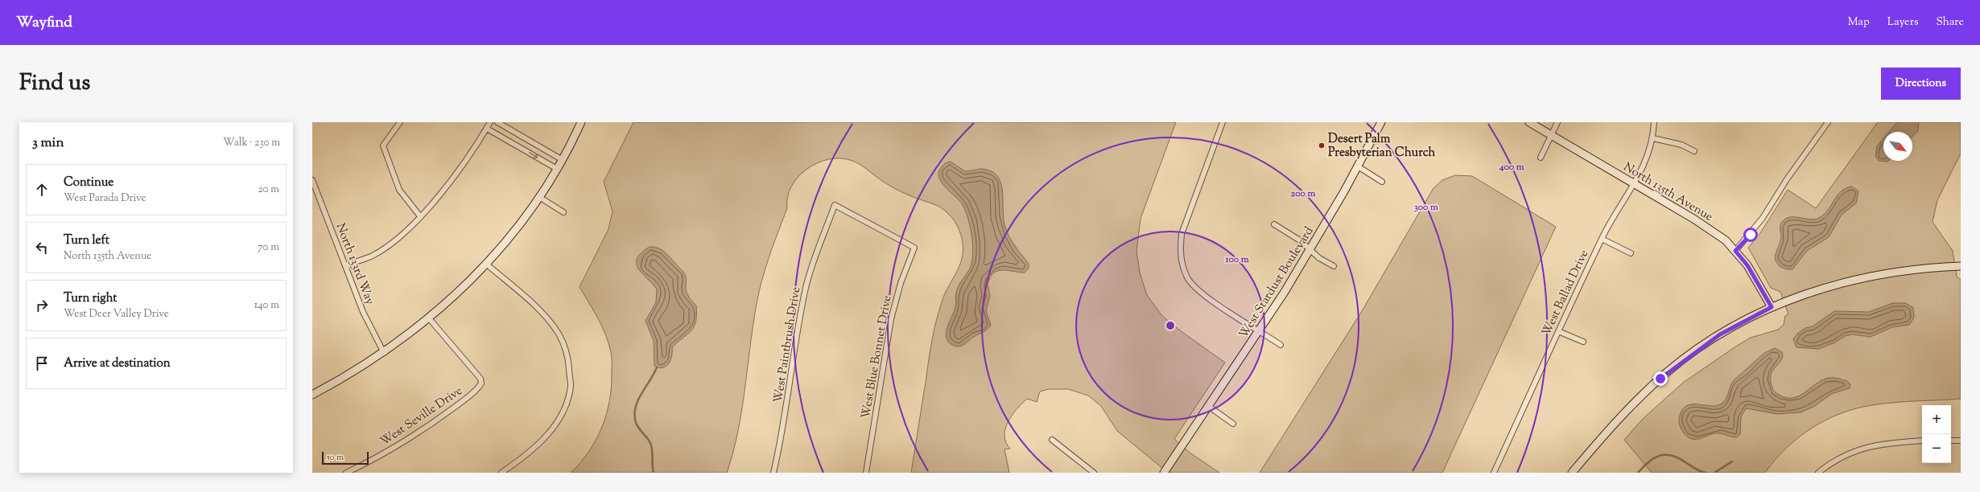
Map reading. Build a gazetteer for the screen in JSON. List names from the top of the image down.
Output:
{
  "streets": {
    "street": [
      "North 135th Avenue",
      "North 133rd Way",
      "West Stardust Boulevard",
      "West Ballad Drive",
      "West Paintbrush Drive",
      "West Blue Bonnet Drive",
      "West Seville Drive"
    ]
  },
  "crossings": [
    ["North 135th Avenue", "West Ballad Drive"],
    ["West Paintbrush Drive", "West Blue Bonnet Drive"]
  ],
  "places": ["Desert Palm Presbyterian Church"],
  "scale_bar": "50 m",
  "north": "bottom right",
  "page": {
    "header": "Wayfind",
    "nav": ["Map", "Layers", "Share"],
    "title": "Find us",
    "buttons": "Directions",
    "heading": ["3 min", "Walk · 230 m"],
    "list": [
      ["Continue", "West Parada Drive", "20 m"],
      ["Turn left", "North 135th Avenue", "70 m"],
      ["Turn right", "West Deer Valley Drive", "140 m"],
      "Arrive at destination"
    ],
    "map_buttons": ["+", "−"],
    "scale": "50 m"
  },
  "rings": [
    "400 m",
    "200 m",
    "300 m",
    "100 m"
  ]
}
